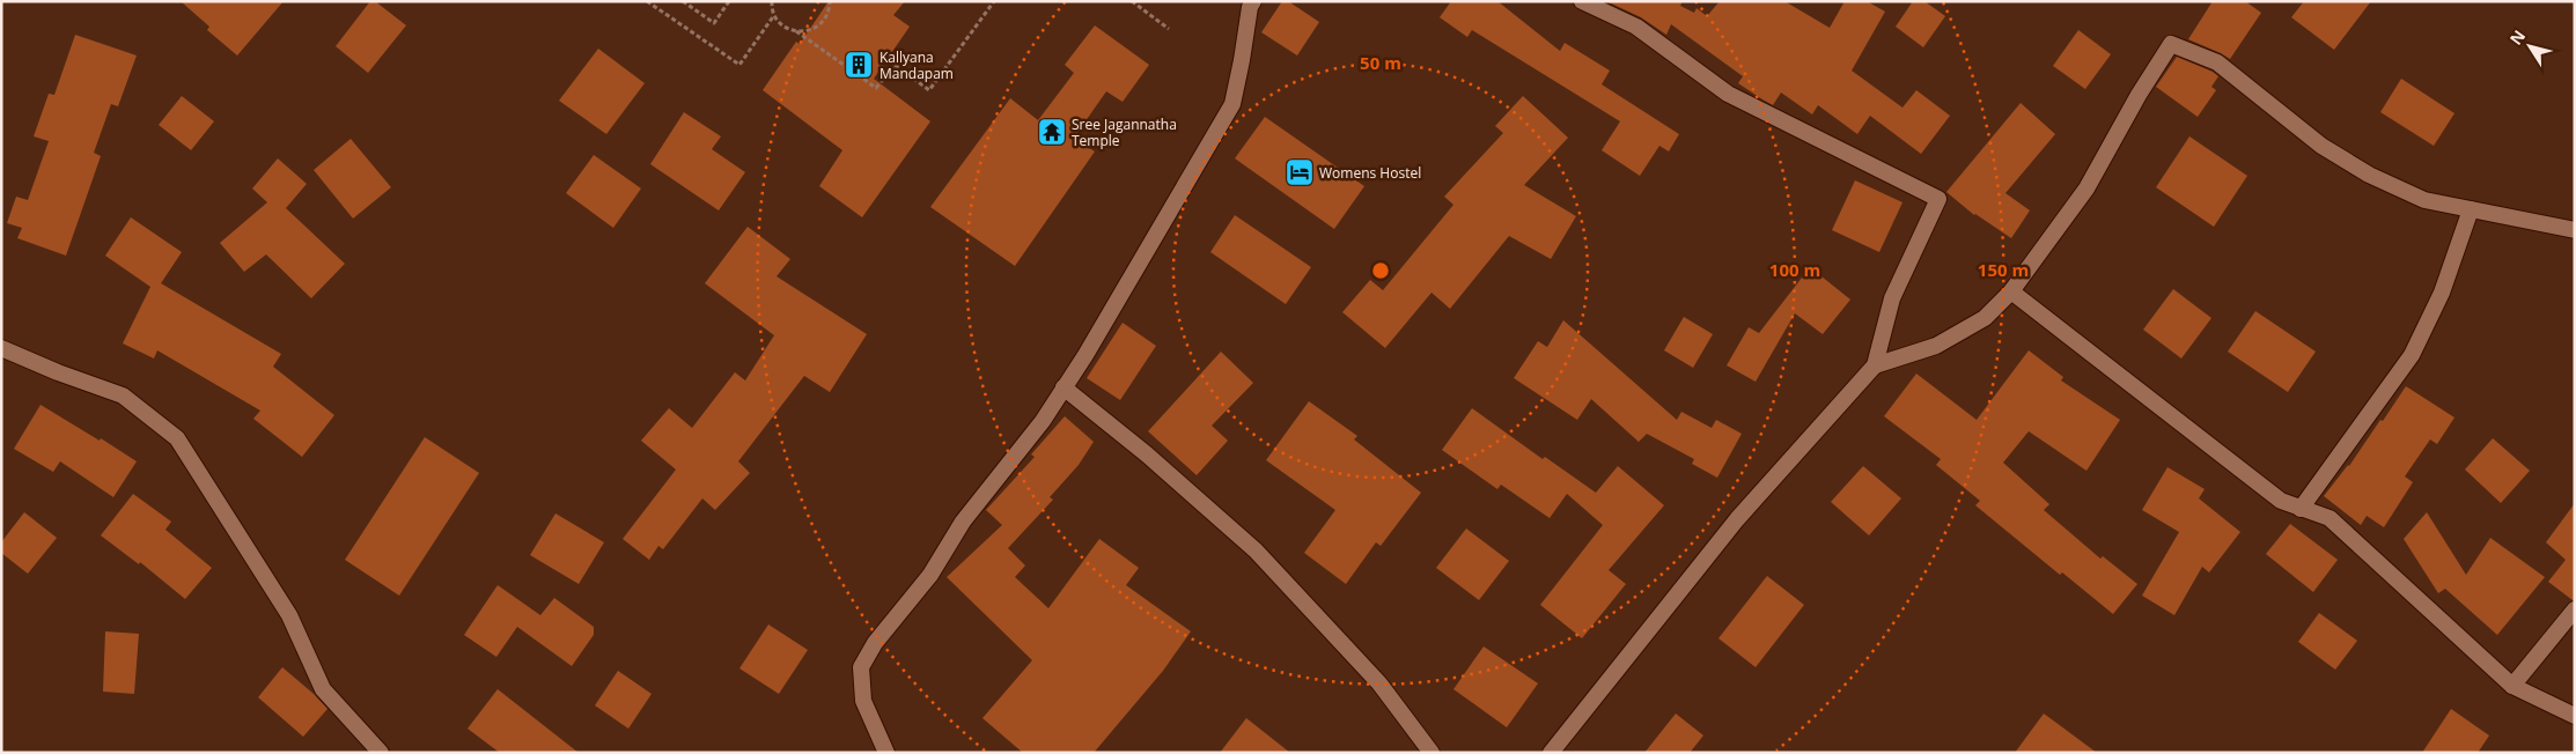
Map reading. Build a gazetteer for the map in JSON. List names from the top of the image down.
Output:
{
  "places": {
    "building": ["Kallyana Mandapam"],
    "temple": ["Sree Jagannatha Temple"],
    "hotel": ["Womens Hostel"]
  },
  "north": "top left",
  "rings": ["50 m", "100 m", "150 m"]
}
